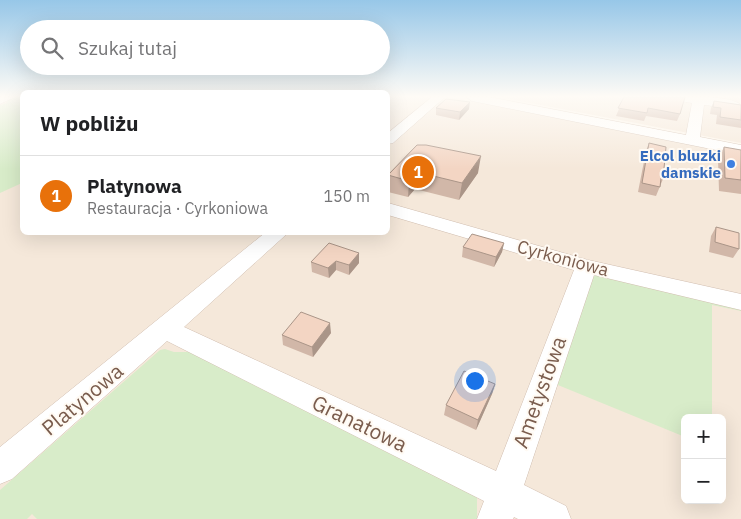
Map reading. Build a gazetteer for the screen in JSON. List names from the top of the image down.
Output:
{
  "streets": {
    "street": [
      "Cyrkoniowa",
      "Ametystowa",
      "Platynowa",
      "Granatowa"
    ]
  },
  "crossings": [
    ["Cyrkoniowa", "Ametystowa"],
    ["Ametystowa", "Granatowa"],
    ["Platynowa", "Granatowa"]
  ],
  "places": ["Elcol bluzki damskie"],
  "page": {
    "search": "Szukaj tutaj",
    "heading": "W pobliżu",
    "pins": "1",
    "list": [
      {
        "mark": "1",
        "name": "Platynowa",
        "note": "Restauracja · Cyrkoniowa",
        "value": "150 m"
      }
    ],
    "map_buttons": ["+", "−"]
  }
}
